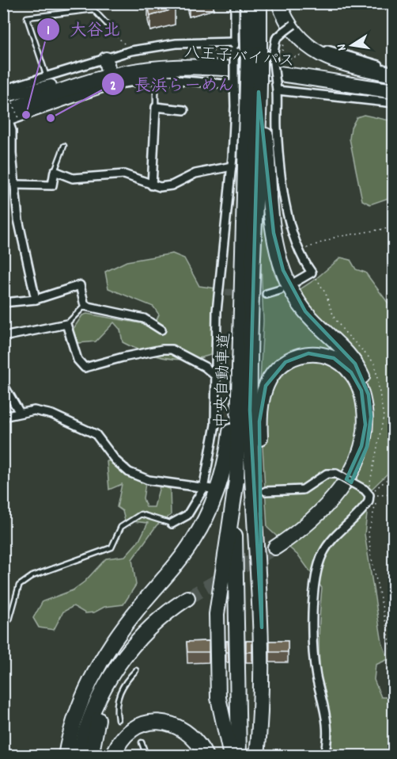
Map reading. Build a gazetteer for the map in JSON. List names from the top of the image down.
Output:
{
  "streets": {
    "highway": ["八王子バイパス", "中央自動車道"]
  },
  "places": ["大谷北", "長浜らーめん"],
  "north": "left"
}
